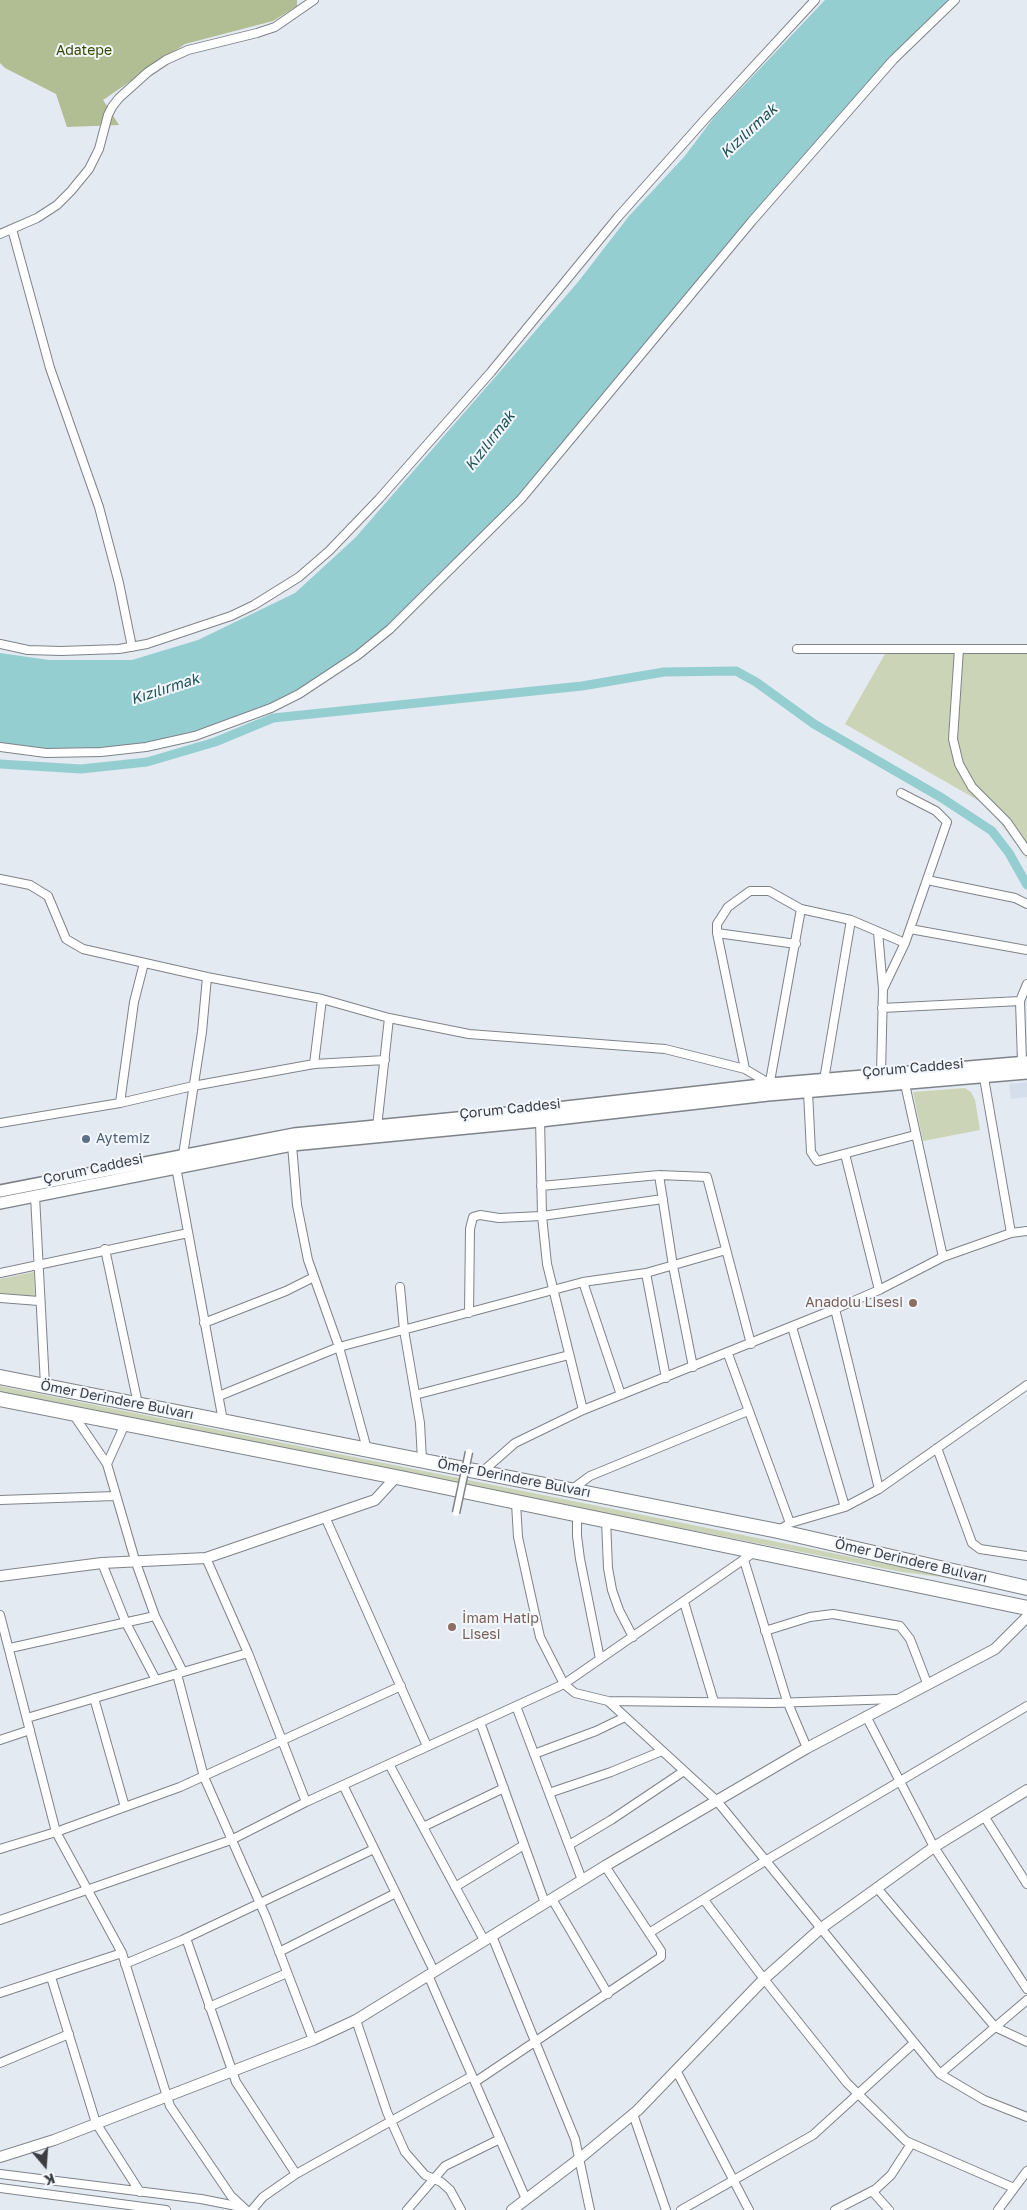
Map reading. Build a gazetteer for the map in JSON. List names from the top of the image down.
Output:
{
  "streets": {
    "highway": ["Ömer Derindere Bulvarı"],
    "main road": ["Çorum Caddesi"]
  },
  "water": ["Kızılırmak"],
  "parks": ["Adatepe"],
  "places": ["Aytemiz", "Anadolu Lisesi", "İmam Hatip Lisesi"],
  "north": "bottom"
}
